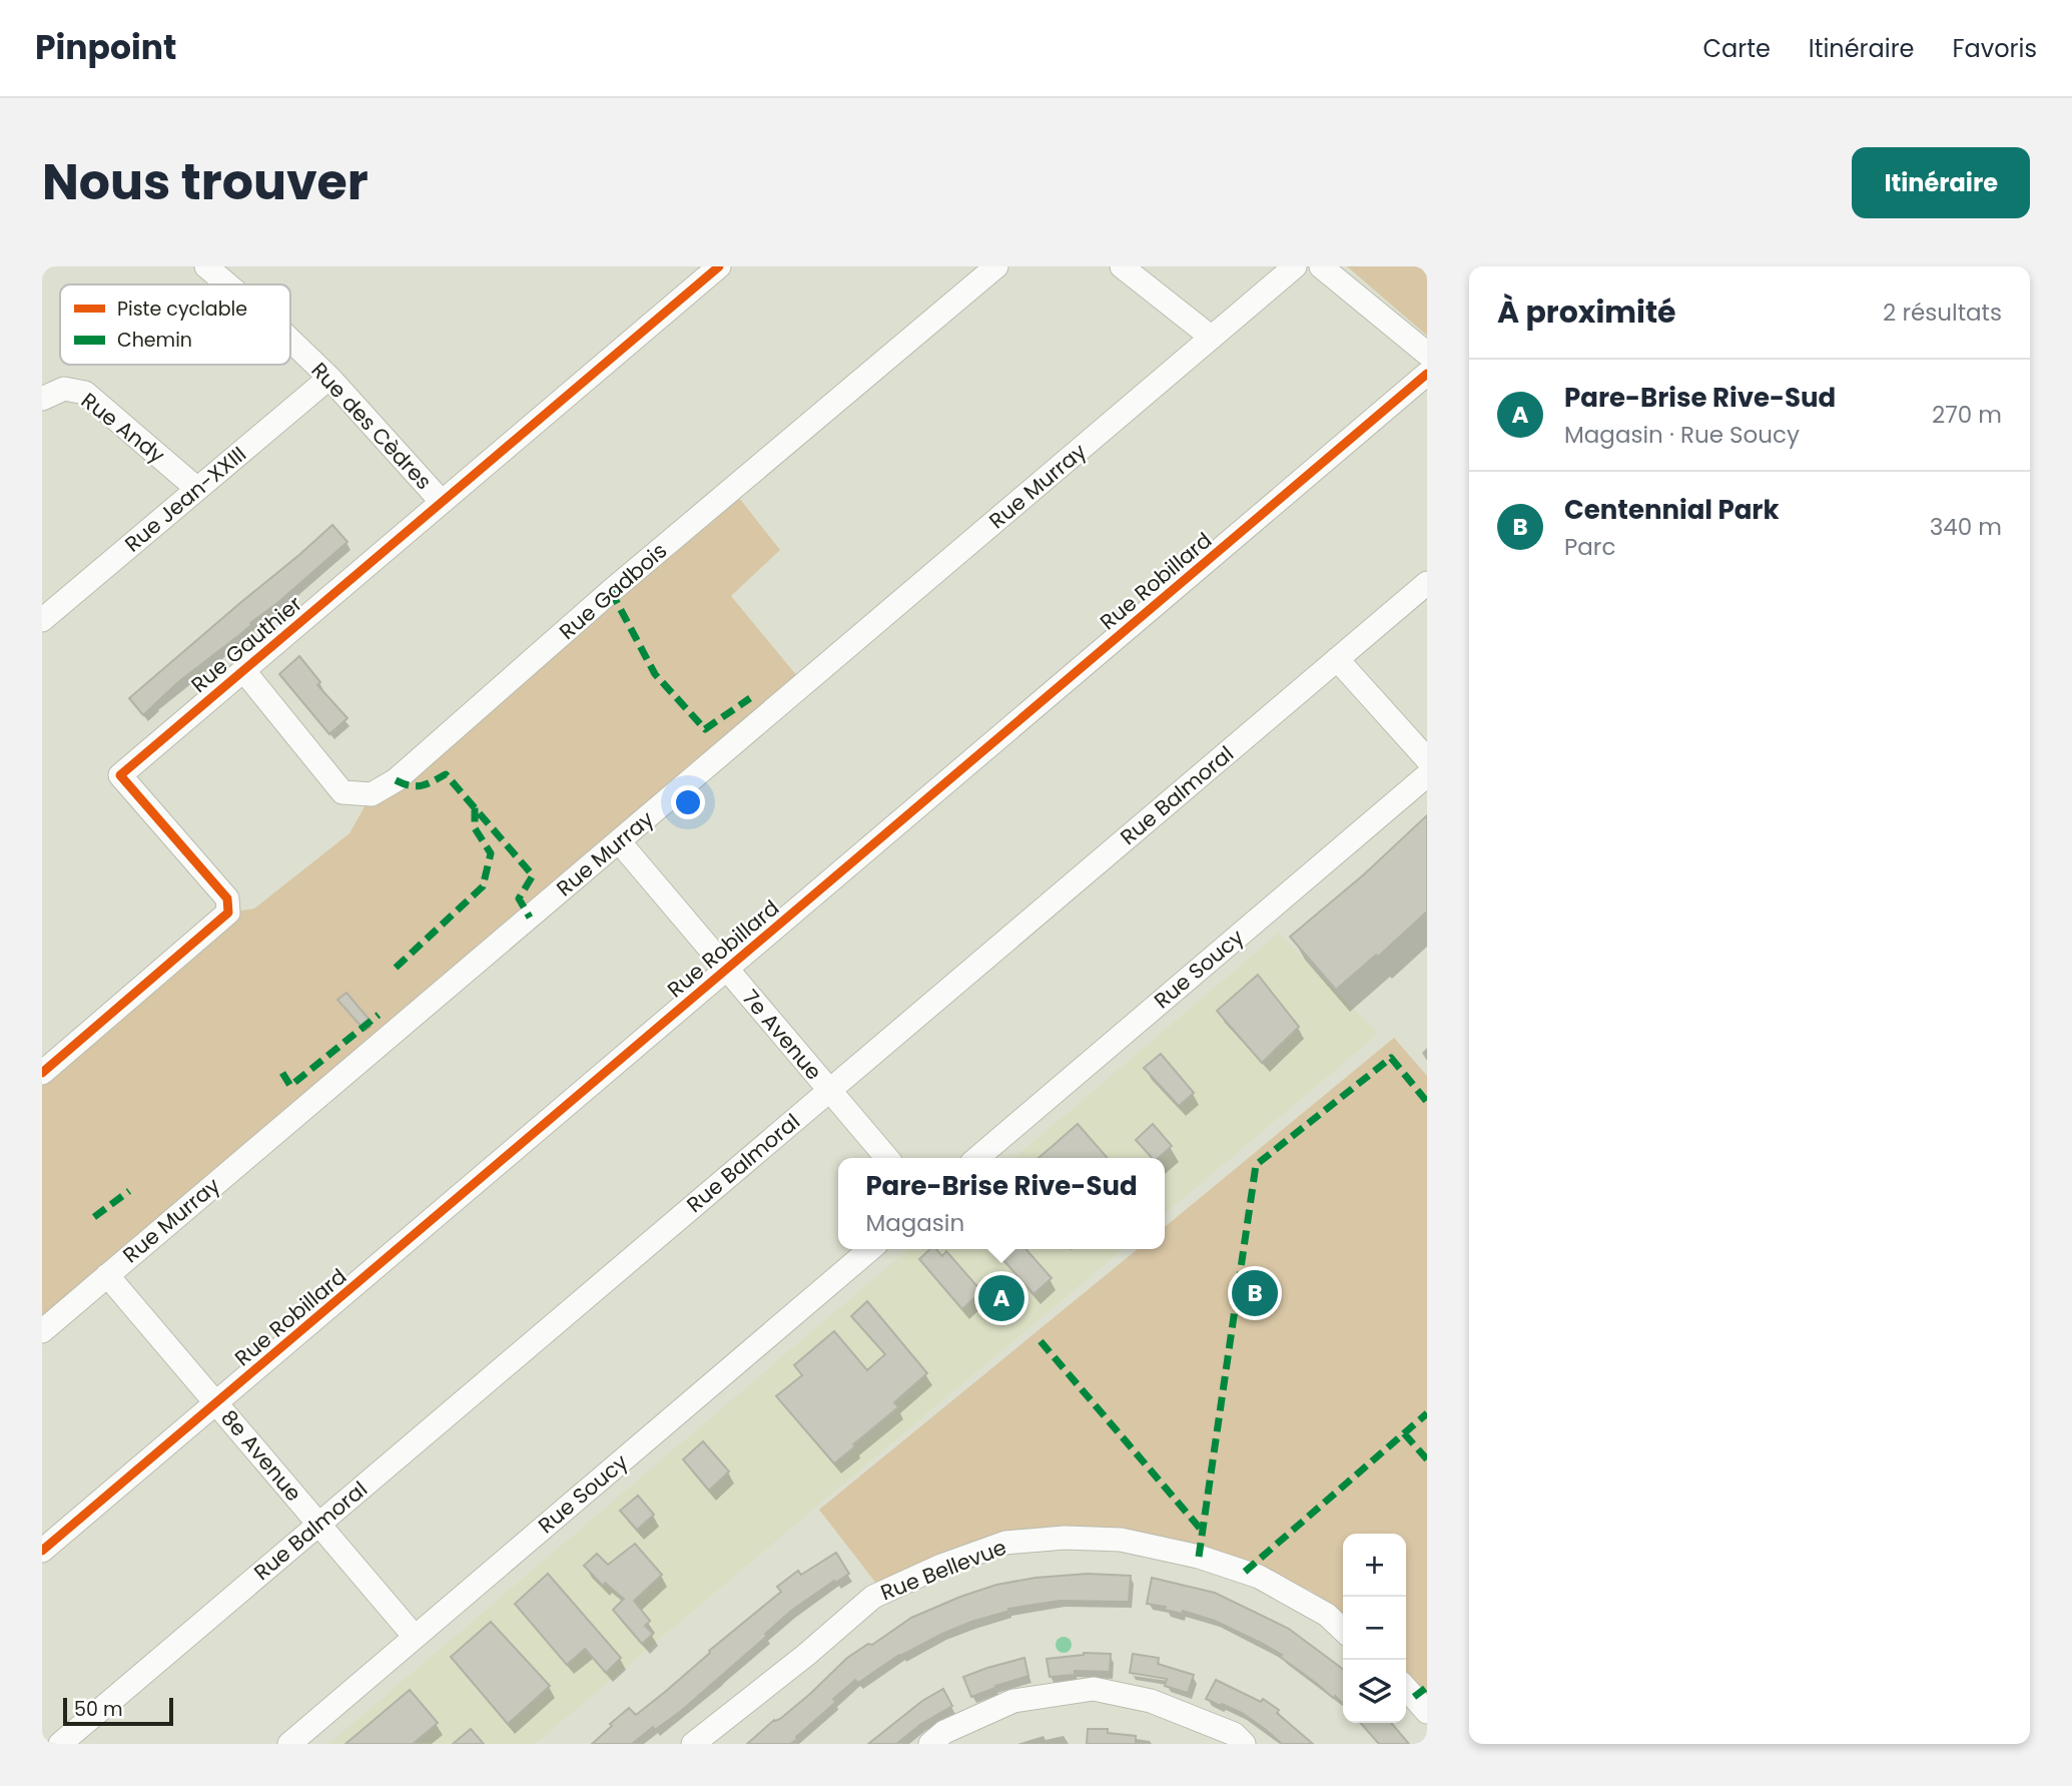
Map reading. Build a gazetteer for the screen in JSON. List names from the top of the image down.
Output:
{
  "streets": {
    "street": [
      "Rue des Cèdres",
      "Rue Andy",
      "Rue Murray",
      "Rue Jean-XXIII",
      "Rue Robillard",
      "Rue Gadbois",
      "Rue Gauthier",
      "Rue Balmoral",
      "Rue Soucy",
      "7e Avenue",
      "8e Avenue",
      "Rue Bellevue"
    ]
  },
  "crossings": [
    ["Rue des Cèdres", "Rue Jean-XXIII"],
    ["Rue des Cèdres", "Rue Gauthier"],
    ["Rue Andy", "Rue Jean-XXIII"],
    ["Rue Murray", "7e Avenue"],
    ["Rue Murray", "8e Avenue"],
    ["Rue Robillard", "7e Avenue"],
    ["Rue Robillard", "8e Avenue"],
    ["Rue Gadbois", "Rue Gauthier"],
    ["Rue Balmoral", "7e Avenue"],
    ["Rue Balmoral", "8e Avenue"],
    ["Rue Soucy", "8e Avenue"]
  ],
  "legend": ["Piste cyclable", "Chemin"],
  "scale_bar": "50 m",
  "page": {
    "header": "Pinpoint",
    "nav": ["Carte", "Itinéraire", "Favoris"],
    "title": "Nous trouver",
    "buttons": "Itinéraire",
    "heading": ["À proximité", "2 résultats"],
    "list": [
      {
        "mark": "A",
        "name": "Pare-Brise Rive-Sud",
        "note": "Magasin · Rue Soucy",
        "value": "270 m"
      },
      {
        "mark": "B",
        "name": "Centennial Park",
        "note": "Parc",
        "value": "340 m"
      }
    ],
    "popup": ["Pare-Brise Rive-Sud", "Magasin"],
    "pins": ["B", "A"],
    "map_buttons": ["+", "−"],
    "scale": "50 m"
  }
}
